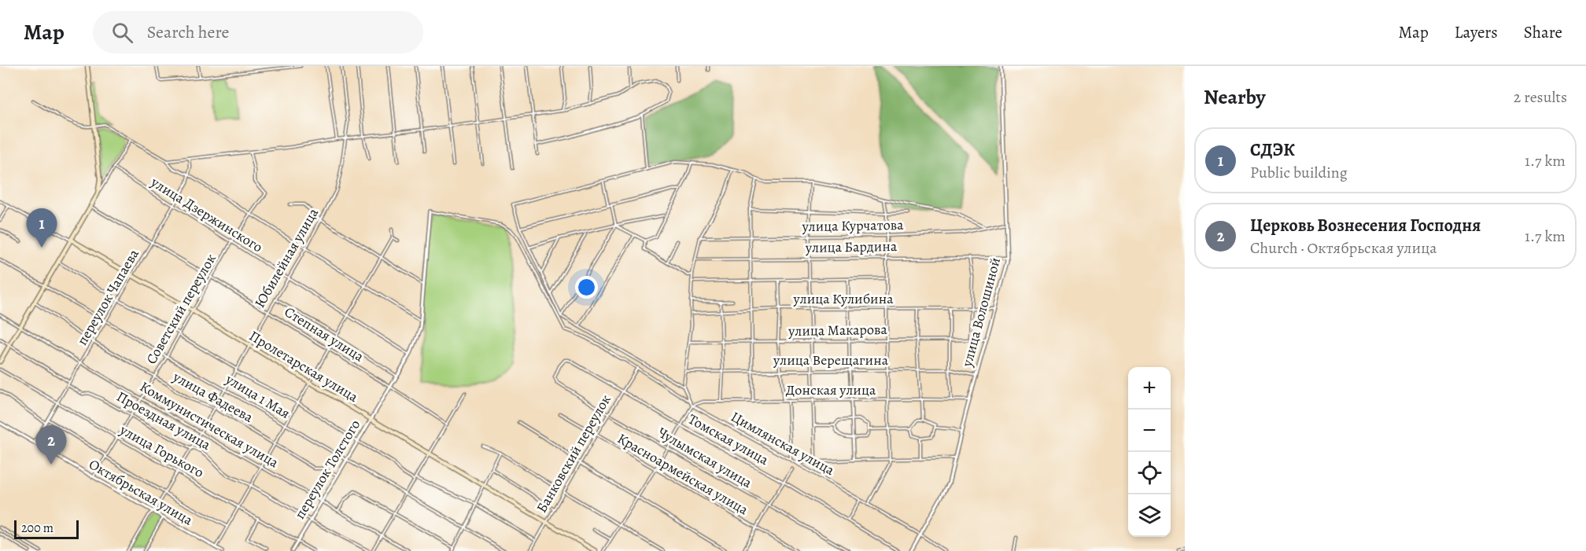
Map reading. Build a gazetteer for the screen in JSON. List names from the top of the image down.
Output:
{
  "streets": {
    "main road": ["Пролетарская улица"],
    "street": [
      "улица Дзержинского",
      "улица Курчатова",
      "улица Бардина",
      "Юбилейная улица",
      "переулок Чапаева",
      "улица Кулибина",
      "Советский переулок",
      "улица Волошиной",
      "улица Макарова",
      "Степная улица",
      "улица Верещагина",
      "Донская улица",
      "улица 1 Мая",
      "улица Фадеева",
      "Проездная улица",
      "Коммунистическая улица",
      "Томская улица",
      "Цимлянская улица",
      "улица Горького",
      "Банковский переулок",
      "Чулымская улица",
      "переулок Толстого",
      "Красноармейская улица",
      "Октябрьская улица"
    ]
  },
  "crossings": [
    ["улица Дзержинского", "Юбилейная улица"],
    ["улица Дзержинского", "переулок Чапаева"],
    ["улица Дзержинского", "Советский переулок"],
    ["улица Дзержинского", "переулок Толстого"],
    ["улица Курчатова", "улица Волошиной"],
    ["улица Бардина", "улица Волошиной"],
    ["Юбилейная улица", "Степная улица"],
    ["Юбилейная улица", "Пролетарская улица"],
    ["Юбилейная улица", "улица 1 Мая"],
    ["Юбилейная улица", "улица Фадеева"],
    ["Юбилейная улица", "Проездная улица"],
    ["Юбилейная улица", "Коммунистическая улица"],
    ["Юбилейная улица", "улица Горького"],
    ["Юбилейная улица", "Октябрьская улица"],
    ["переулок Чапаева", "Степная улица"],
    ["переулок Чапаева", "Пролетарская улица"],
    ["переулок Чапаева", "улица 1 Мая"],
    ["переулок Чапаева", "улица Фадеева"],
    ["переулок Чапаева", "Проездная улица"],
    ["переулок Чапаева", "Коммунистическая улица"],
    ["переулок Чапаева", "улица Горького"],
    ["переулок Чапаева", "Октябрьская улица"],
    ["улица Кулибина", "улица Волошиной"],
    ["Советский переулок", "Степная улица"],
    ["Советский переулок", "Пролетарская улица"],
    ["Советский переулок", "улица 1 Мая"],
    ["Советский переулок", "улица Фадеева"],
    ["Советский переулок", "Проездная улица"],
    ["Советский переулок", "Коммунистическая улица"],
    ["Советский переулок", "улица Горького"],
    ["Советский переулок", "Октябрьская улица"],
    ["улица Волошиной", "улица Макарова"],
    ["улица Волошиной", "улица Верещагина"],
    ["улица Волошиной", "Донская улица"],
    ["улица Волошиной", "Цимлянская улица"],
    ["Степная улица", "переулок Толстого"],
    ["Пролетарская улица", "Банковский переулок"],
    ["Пролетарская улица", "переулок Толстого"],
    ["Донская улица", "Цимлянская улица"],
    ["улица 1 Мая", "переулок Толстого"],
    ["улица Фадеева", "переулок Толстого"],
    ["Проездная улица", "переулок Толстого"],
    ["Коммунистическая улица", "переулок Толстого"],
    ["Томская улица", "Банковский переулок"],
    ["Томская улица", "Чулымская улица"],
    ["улица Горького", "переулок Толстого"],
    ["Банковский переулок", "Чулымская улица"],
    ["Банковский переулок", "Красноармейская улица"]
  ],
  "scale_bar": "200 m",
  "page": {
    "header": "Map",
    "search": "Search here",
    "nav": ["Map", "Layers", "Share"],
    "heading": ["Nearby", "2 results"],
    "list": [
      {
        "mark": "1",
        "name": "СДЭК",
        "note": "Public building",
        "value": "1.7 km"
      },
      {
        "mark": "2",
        "name": "Церковь Вознесения Господня",
        "note": "Church · Октябрьская улица",
        "value": "1.7 km"
      }
    ],
    "pins": ["1", "2"],
    "map_buttons": ["+", "−"],
    "scale": "200 m"
  }
}
